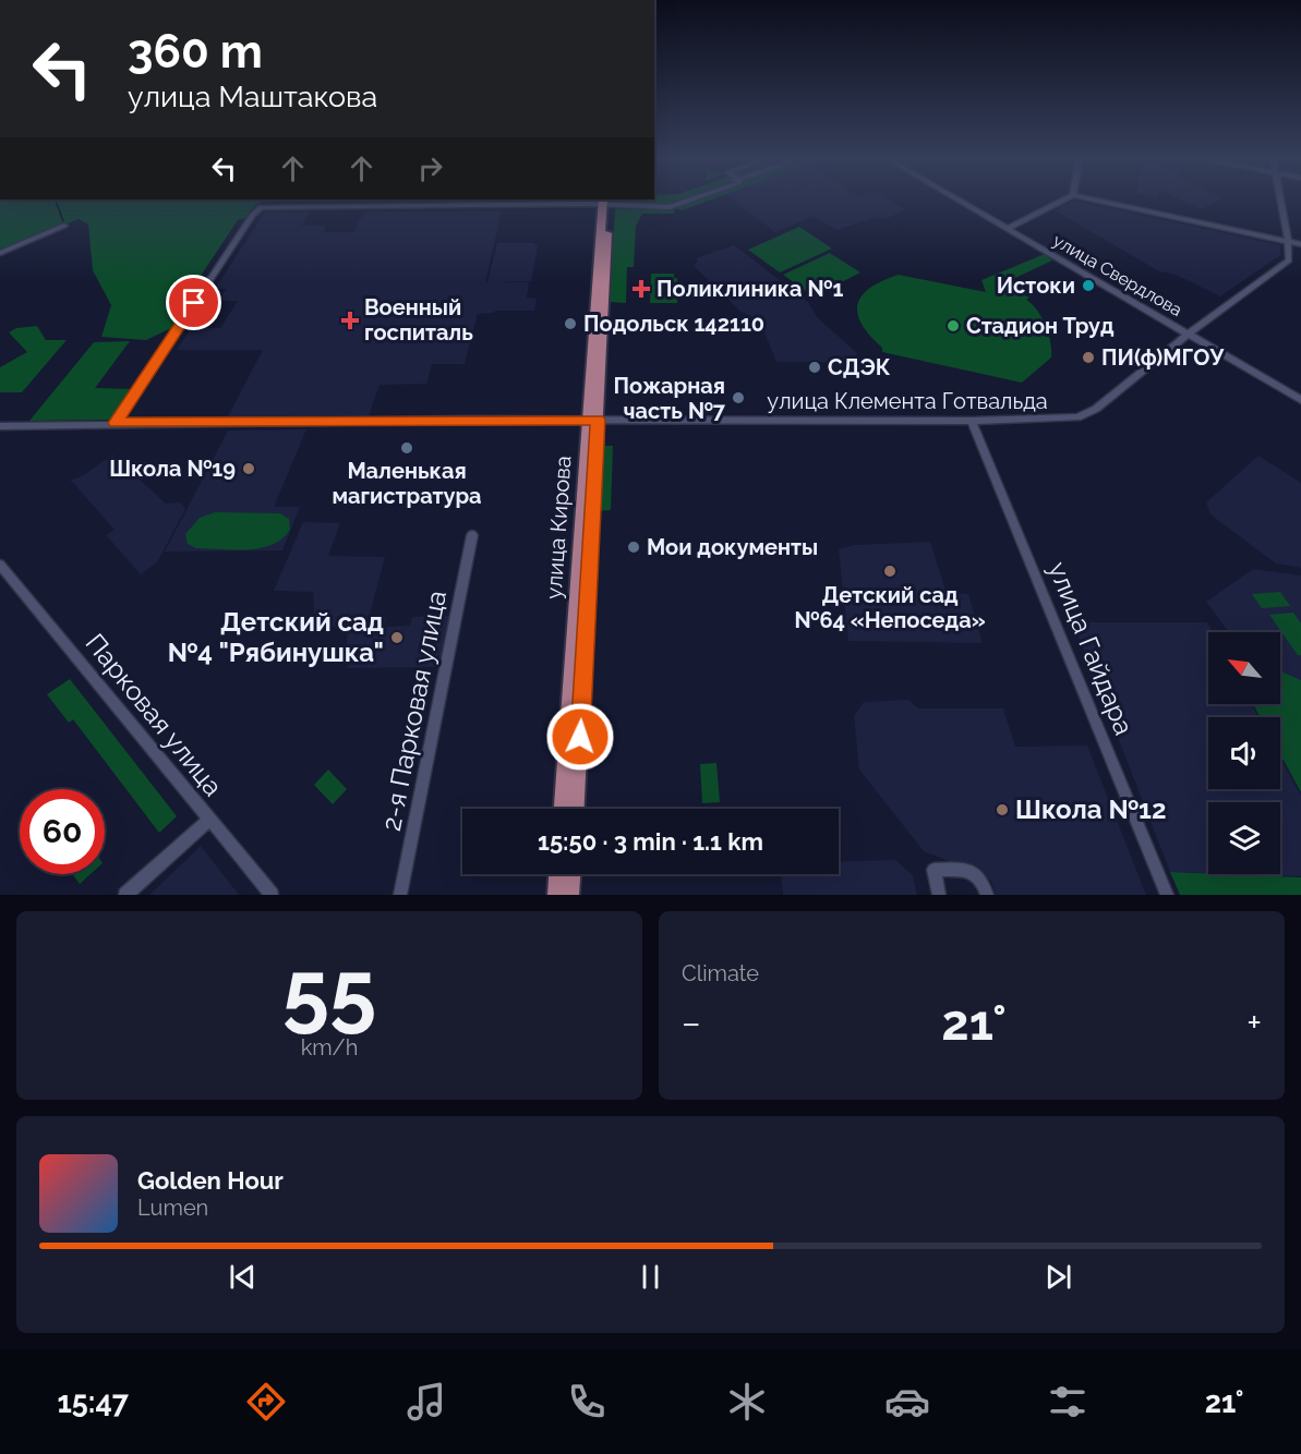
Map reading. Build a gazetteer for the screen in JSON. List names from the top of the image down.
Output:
{
  "streets": {
    "main road": ["улица Кирова"],
    "street": [
      "улица Свердлова",
      "улица Клемента Готвальда",
      "улица Гайдара",
      "2-я Парковая улица",
      "Парковая улица"
    ]
  },
  "crossings": [
    ["улица Свердлова", "улица Клемента Готвальда"],
    ["улица Клемента Готвальда", "улица Кирова"],
    ["улица Клемента Готвальда", "улица Гайдара"]
  ],
  "places": {
    "other": [
      "Истоки",
      "Подольск 142110",
      "Стадион Труд",
      "ПИ(ф)МГОУ",
      "СДЭК",
      "Пожарная часть №7",
      "Маленькая магистратура",
      "Школа №19",
      "Мои документы",
      "Детский сад №64 «Непоседа»",
      "Детский сад №4 \"Рябинушка\"",
      "Школа №12"
    ],
    "health": ["Поликлиника №1", "Военный госпиталь"]
  },
  "north": "top left",
  "page": {
    "turn": ["360 m", "улица Маштакова"],
    "limit": "60",
    "trip": "15:50 · 3 min · 1.1 km",
    "tile": [
      ["55", "km/h"],
      "Climate"
    ],
    "heat": ["−", "21°", "+"],
    "song": ["Golden Hour", "Lumen"],
    "tabs": ["15:47", "21°"]
  }
}
